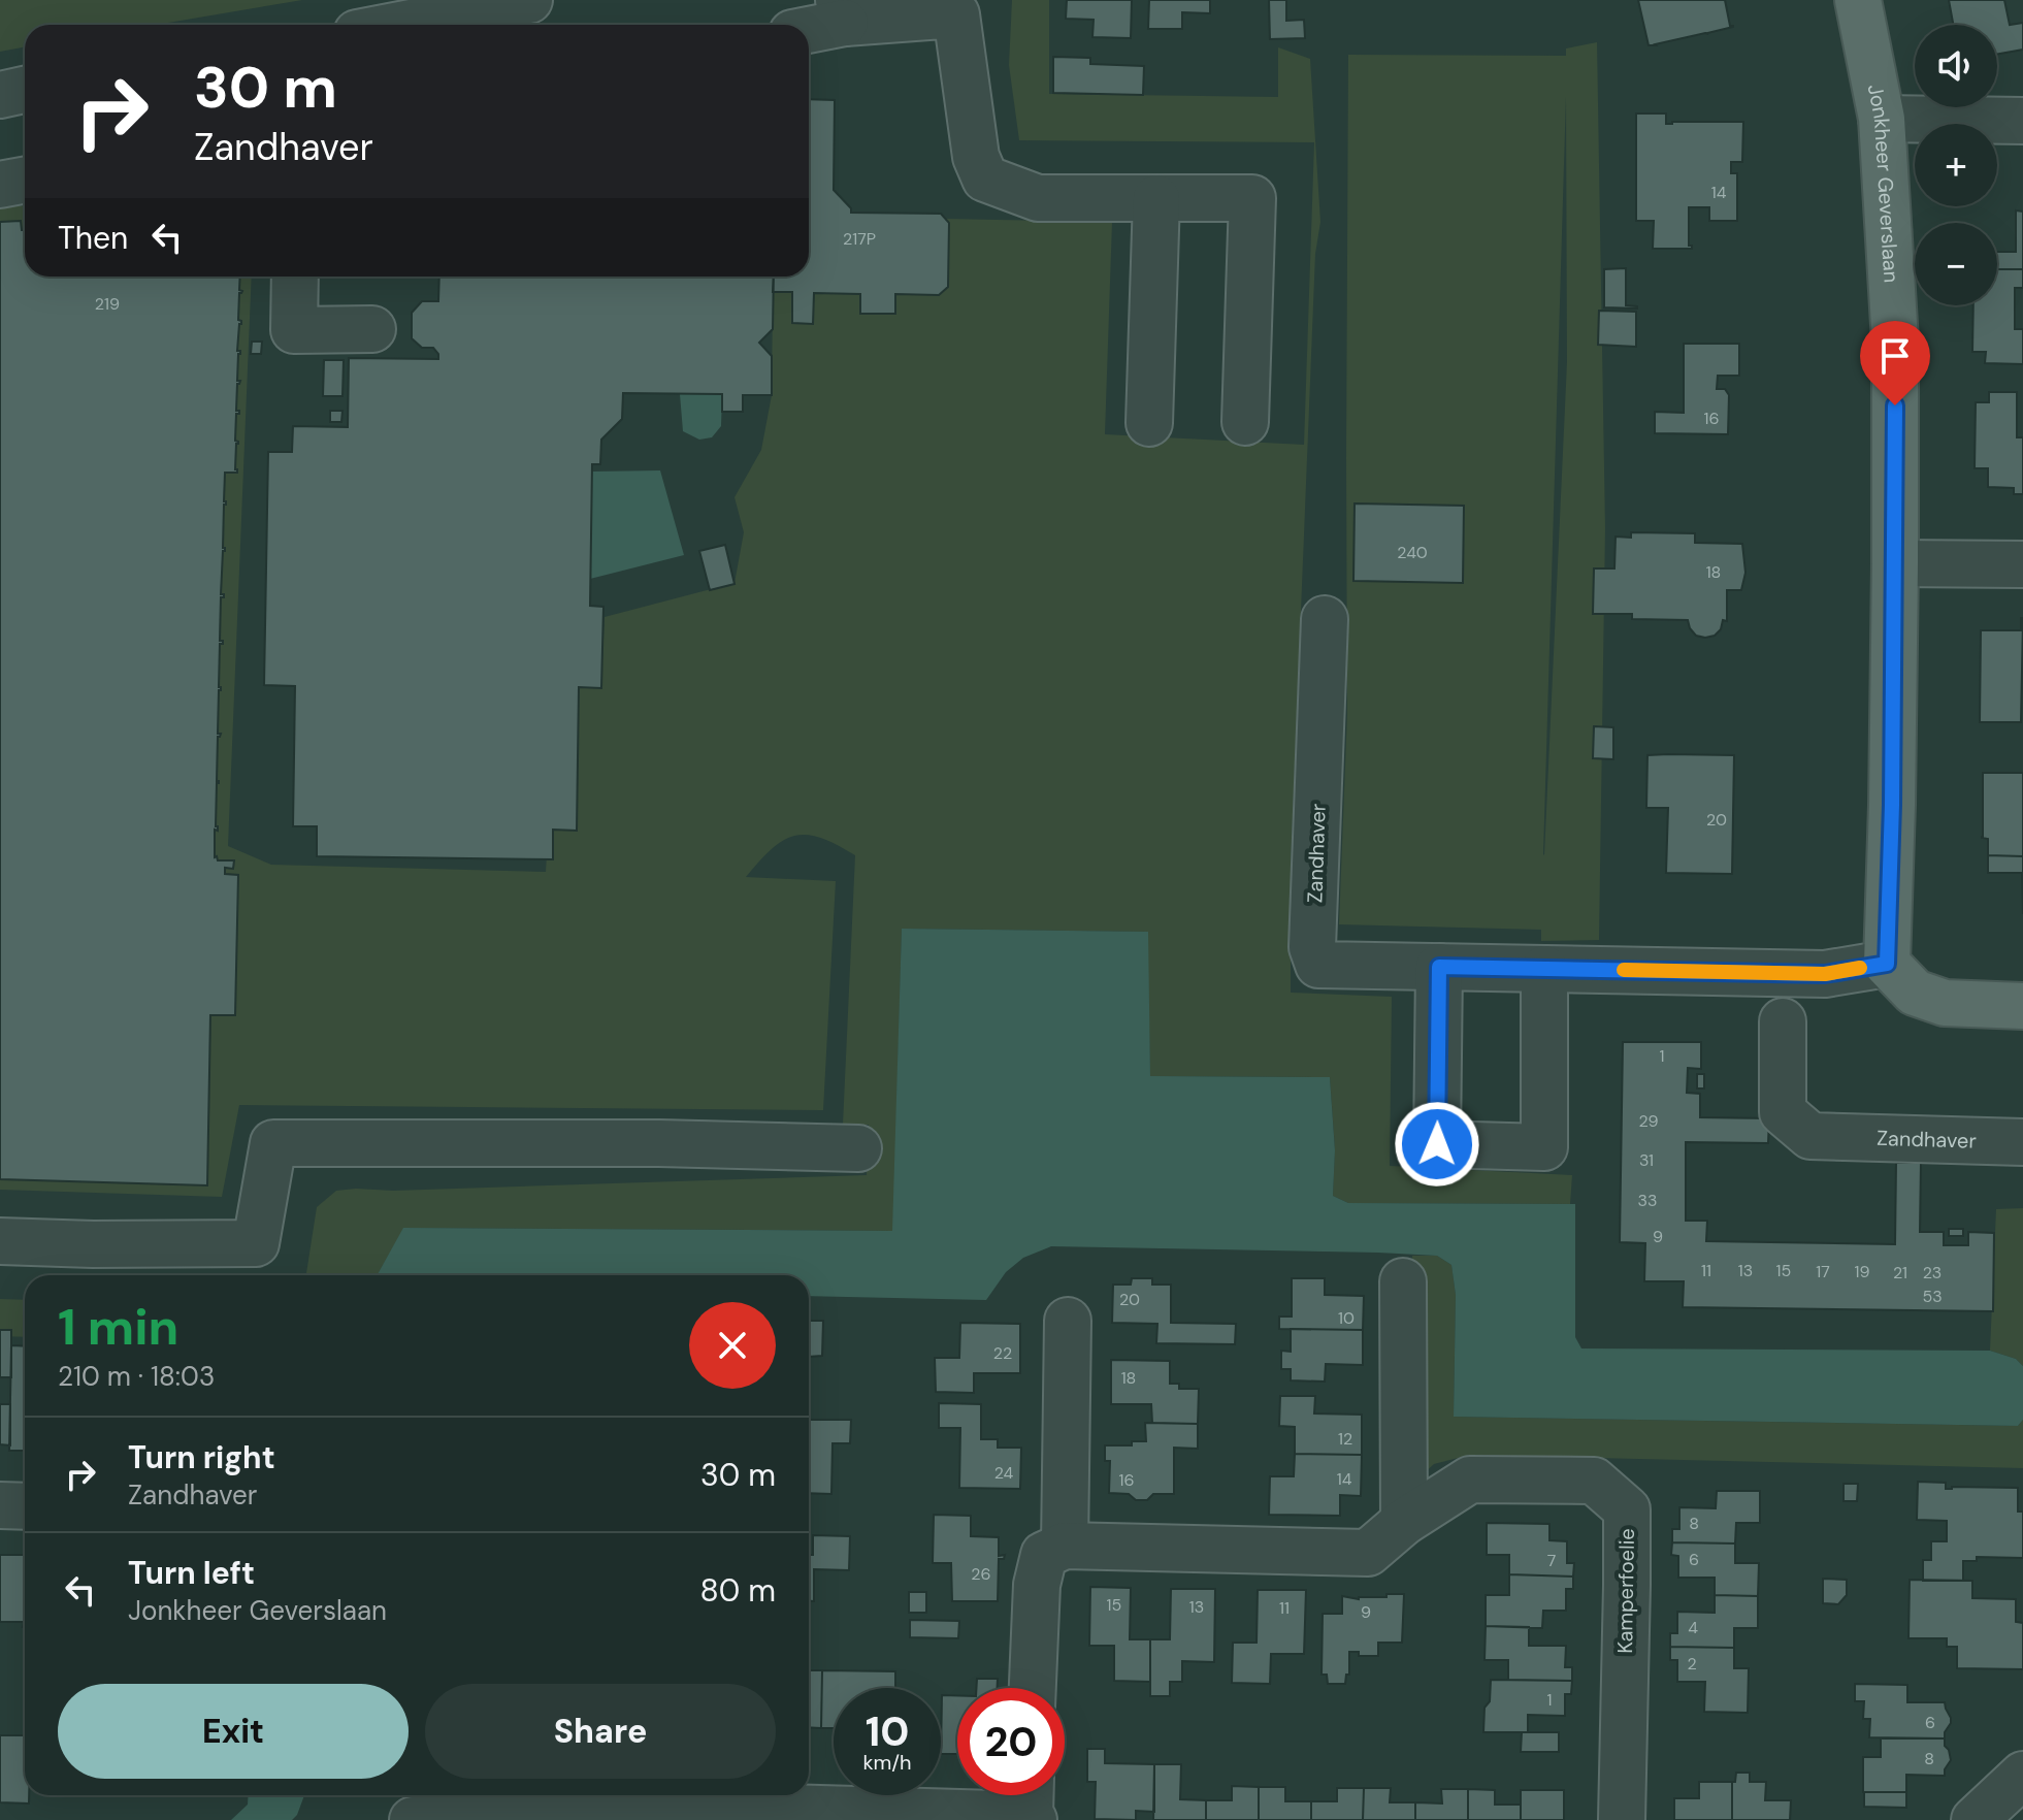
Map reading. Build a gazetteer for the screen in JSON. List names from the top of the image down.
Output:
{
  "streets": {
    "main road": ["Jonkheer Geverslaan"],
    "street": ["Zandhaver", "Kamperfoelie"]
  },
  "crossings": [
    ["Jonkheer Geverslaan", "Zandhaver"]
  ],
  "house_numbers": [
    "14",
    "217P",
    "219",
    "16",
    "240",
    "18",
    "20",
    "1",
    "29",
    "31",
    "33",
    "9",
    "11",
    "13",
    "15",
    "17",
    "19",
    "21",
    "23",
    "53",
    "20",
    "10",
    "22",
    "18",
    "12",
    "24",
    "14",
    "16",
    "8",
    "6",
    "7",
    "26",
    "15",
    "13",
    "11",
    "9",
    "4",
    "2",
    "1",
    "6",
    "8"
  ],
  "page": {
    "map_buttons": ["+", "−"],
    "turn": ["30 m", "Zandhaver"],
    "then": "Then",
    "heading": ["1 min", "210 m · 18:03"],
    "list": [
      {
        "name": "Turn right",
        "note": "Zandhaver",
        "value": "30 m"
      },
      {
        "name": "Turn left",
        "note": "Jonkheer Geverslaan",
        "value": "80 m"
      }
    ],
    "buttons": ["Exit", "Share"],
    "speed": "10 km/h",
    "limit": "20"
  }
}
